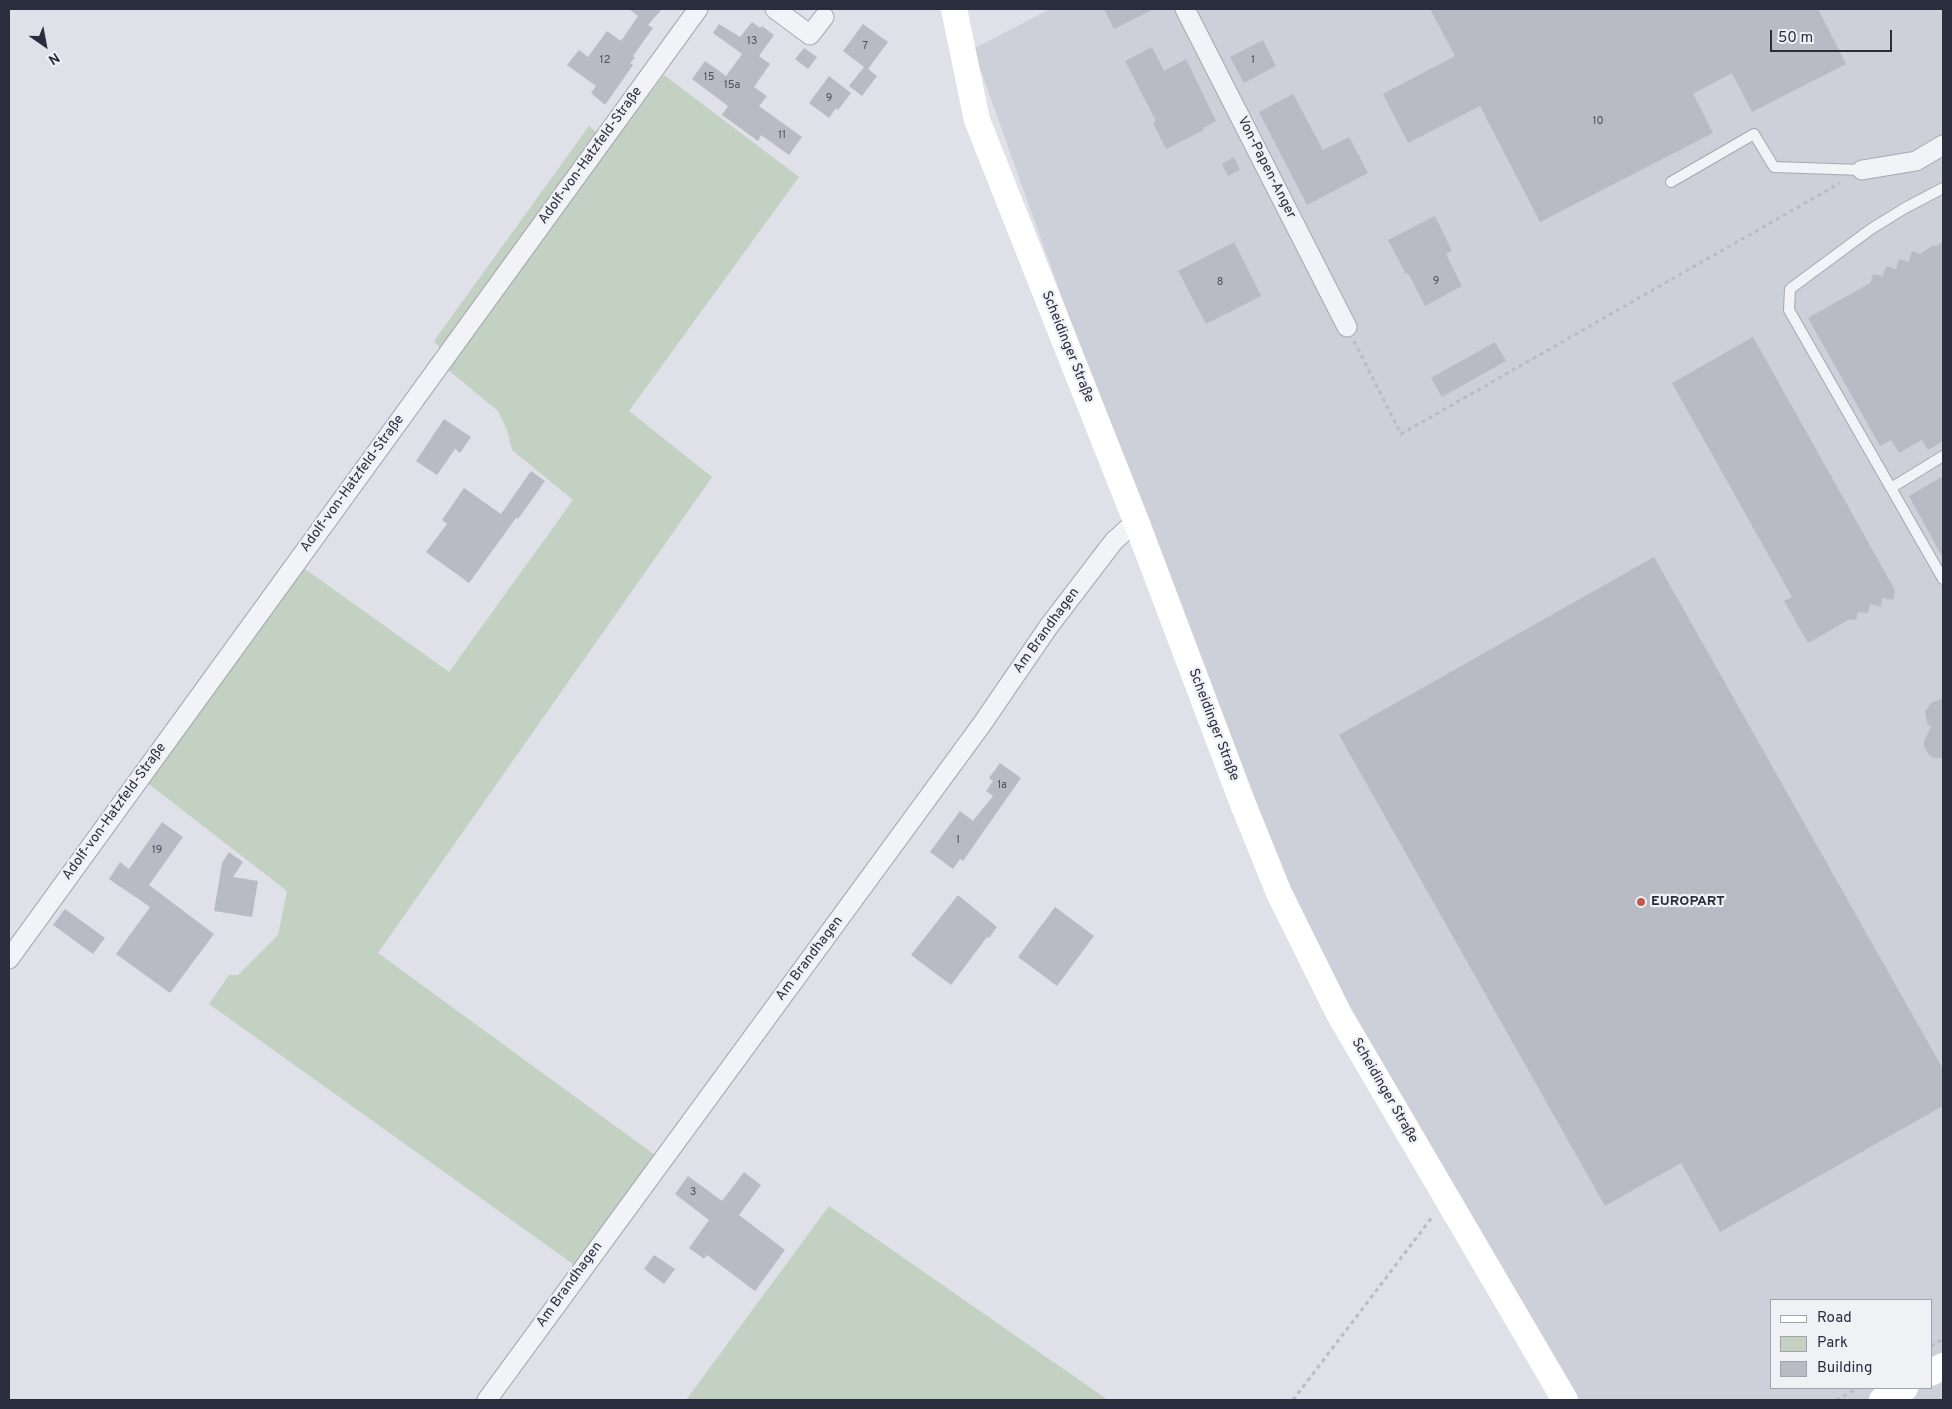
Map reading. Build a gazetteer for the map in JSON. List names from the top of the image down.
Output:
{
  "streets": {
    "main road": ["Scheidinger Straße"],
    "street": ["Adolf-von-Hatzfeld-Straße", "Von-Papen-Anger", "Am Brandhagen"]
  },
  "crossings": [
    ["Scheidinger Straße", "Am Brandhagen"]
  ],
  "places": ["EUROPART"],
  "house_numbers": [
    "13",
    "7",
    "12",
    "1",
    "15",
    "15a",
    "9",
    "10",
    "11",
    "9",
    "8",
    "1a",
    "1",
    "19",
    "3"
  ],
  "legend": ["Road", "Park", "Building"],
  "scale_bar": "50 m",
  "north": "bottom right"
}
